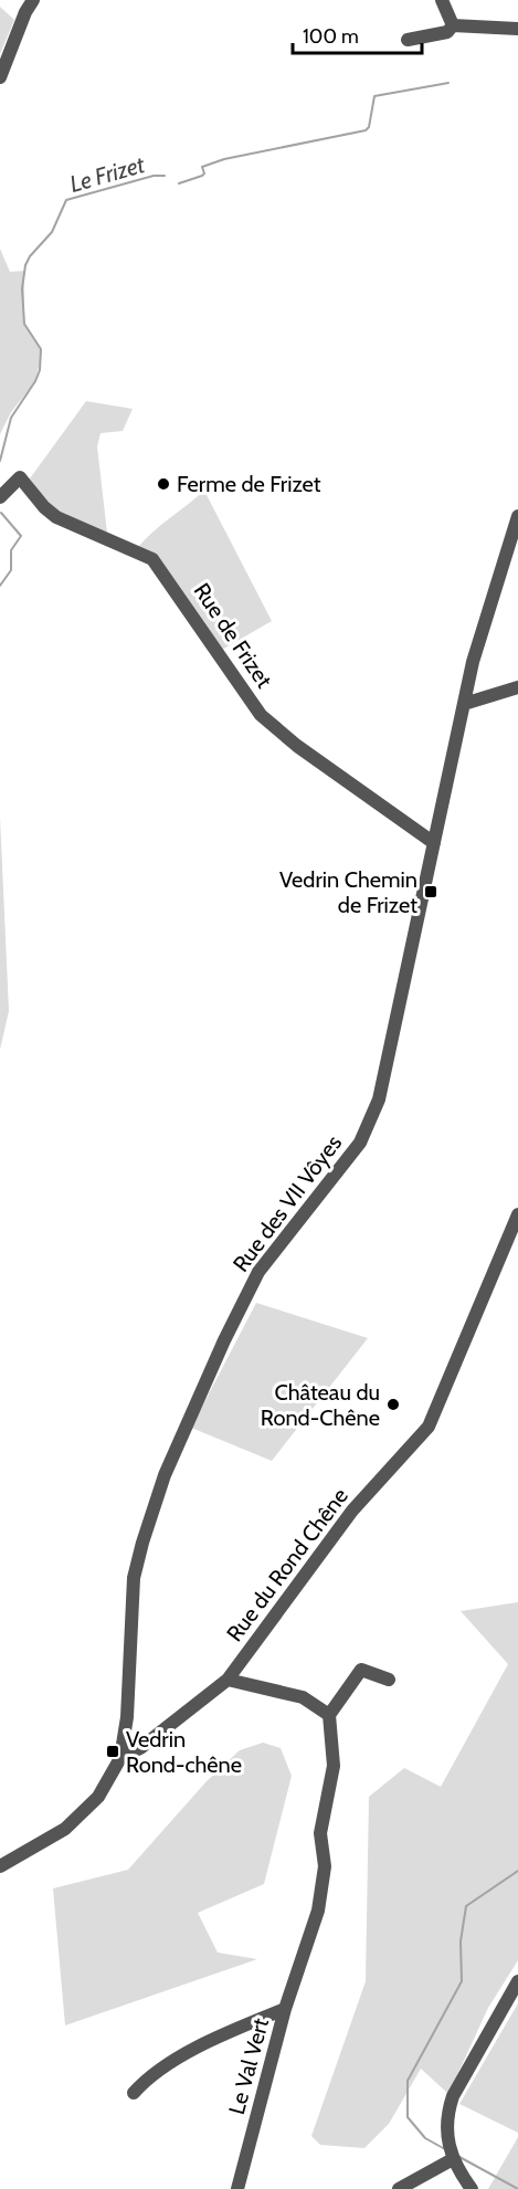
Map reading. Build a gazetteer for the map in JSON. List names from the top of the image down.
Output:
{
  "streets": {
    "street": [
      "Rue de Frizet",
      "Rue des VII Vôyes",
      "Rue du Rond Chêne",
      "Le Val Vert"
    ]
  },
  "crossings": [
    ["Rue de Frizet", "Rue des VII Vôyes"],
    ["Rue des VII Vôyes", "Rue du Rond Chêne"]
  ],
  "water": ["Le Frizet"],
  "places": {
    "other": ["Ferme de Frizet", "Château du Rond-Chêne"],
    "transit": ["Vedrin Chemin de Frizet", "Vedrin Rond-chêne"]
  },
  "scale_bar": "100 m"
}
